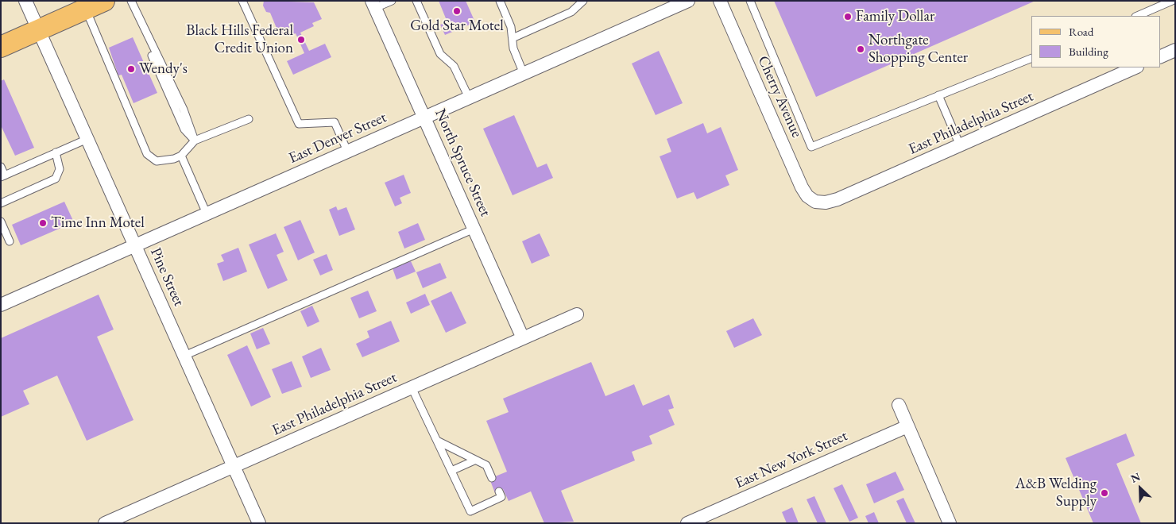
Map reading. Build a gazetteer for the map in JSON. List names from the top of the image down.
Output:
{
  "streets": {
    "street": [
      "Cherry Avenue",
      "East Philadelphia Street",
      "East Denver Street",
      "North Spruce Street",
      "Pine Street",
      "East New York Street"
    ]
  },
  "crossings": [
    ["Cherry Avenue", "East Philadelphia Street"],
    ["East Philadelphia Street", "North Spruce Street"],
    ["East Philadelphia Street", "Pine Street"],
    ["East Denver Street", "North Spruce Street"],
    ["East Denver Street", "Pine Street"]
  ],
  "places": [
    "Gold Star Motel",
    "Family Dollar",
    "Black Hills Federal Credit Union",
    "Northgate Shopping Center",
    "Wendy's",
    "Time Inn Motel",
    "A&B Welding Supply"
  ],
  "legend": ["Road", "Building"],
  "north": "top left"
}
